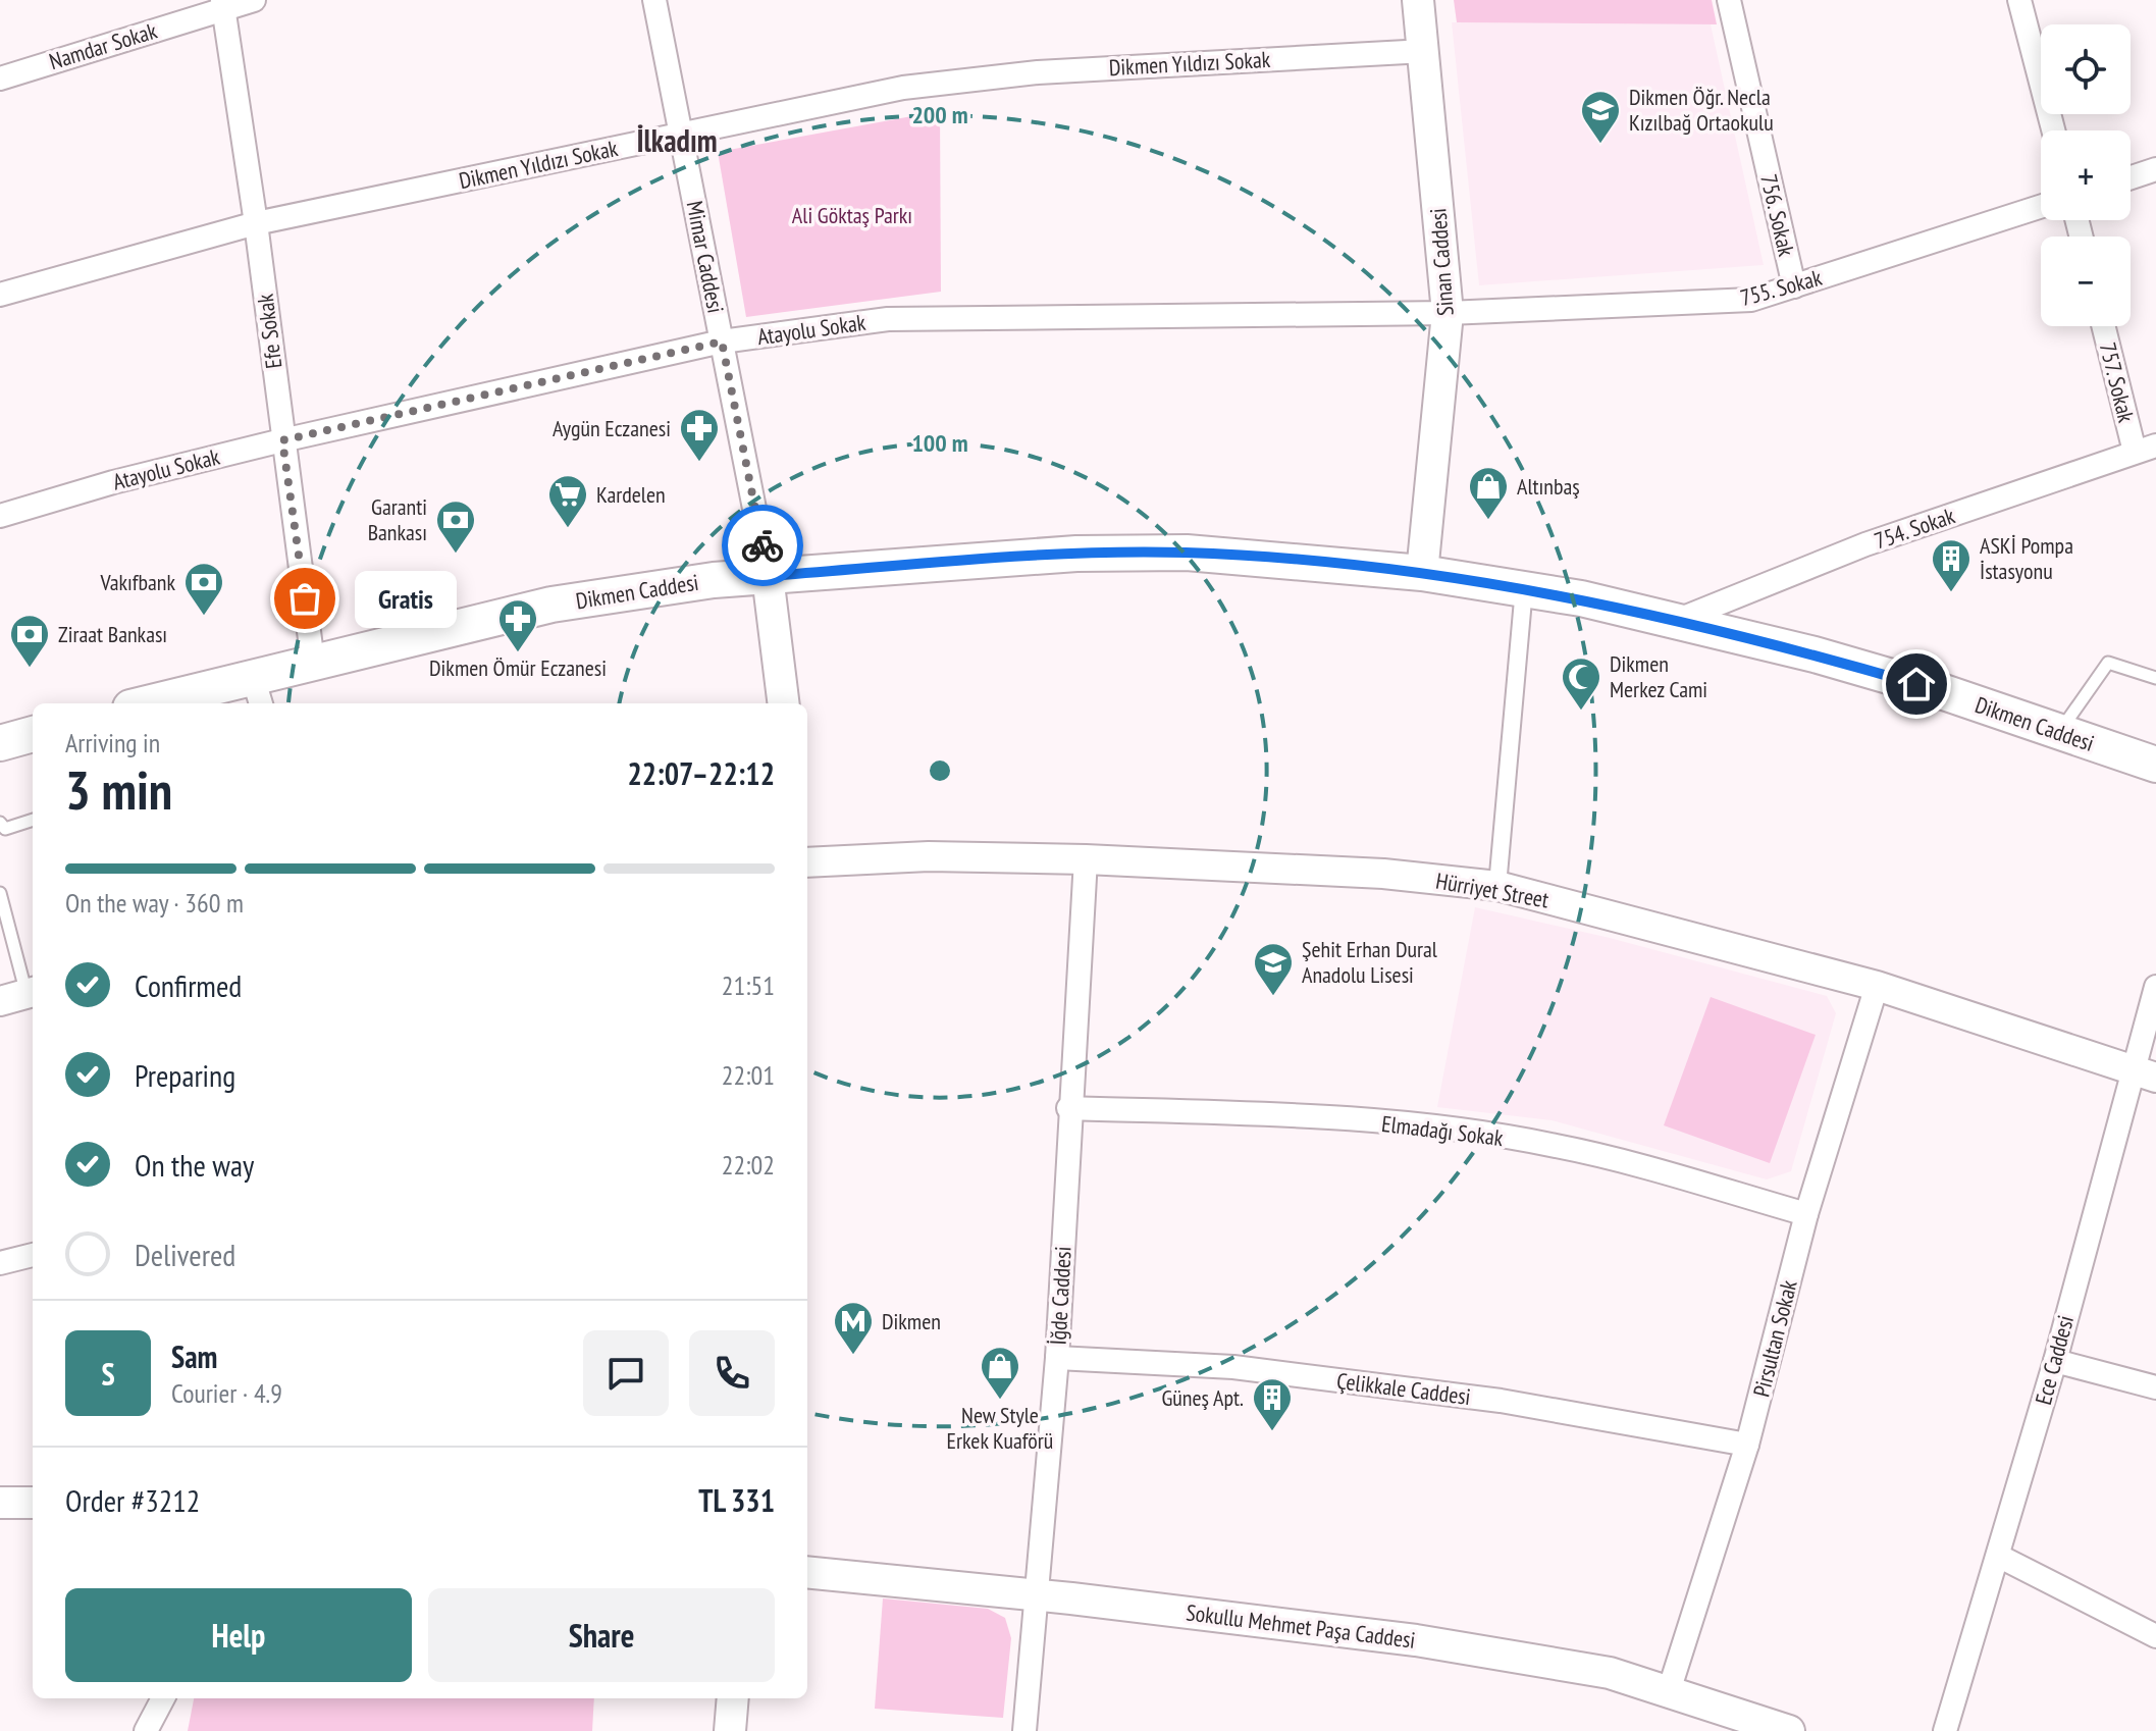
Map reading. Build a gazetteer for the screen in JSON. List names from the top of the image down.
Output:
{
  "streets": {
    "main road": [
      "Mimar Caddesi",
      "Sinan Caddesi",
      "Dikmen Caddesi",
      "Sokullu Mehmet Paşa Caddesi"
    ],
    "street": [
      "Namdar Sokak",
      "Dikmen Yıldızı Sokak",
      "756. Sokak",
      "755. Sokak",
      "Atayolu Sokak",
      "Efe Sokak",
      "757. Sokak",
      "754. Sokak",
      "Hürriyet Street",
      "Elmadağı Sokak",
      "İğde Caddesi",
      "Pirsultan Sokak",
      "Ece Caddesi",
      "Çelikkale Caddesi"
    ]
  },
  "crossings": [
    ["Namdar Sokak", "Efe Sokak"],
    ["Dikmen Yıldızı Sokak", "Mimar Caddesi"],
    ["Dikmen Yıldızı Sokak", "Sinan Caddesi"],
    ["Dikmen Yıldızı Sokak", "Efe Sokak"],
    ["756. Sokak", "755. Sokak"],
    ["Mimar Caddesi", "Atayolu Sokak"],
    ["Mimar Caddesi", "Dikmen Caddesi"],
    ["Sinan Caddesi", "755. Sokak"],
    ["Sinan Caddesi", "Atayolu Sokak"],
    ["Sinan Caddesi", "Dikmen Caddesi"],
    ["755. Sokak", "Atayolu Sokak"],
    ["Atayolu Sokak", "Efe Sokak"],
    ["Efe Sokak", "Dikmen Caddesi"],
    ["757. Sokak", "754. Sokak"],
    ["754. Sokak", "Dikmen Caddesi"],
    ["Hürriyet Street", "İğde Caddesi"],
    ["Hürriyet Street", "Pirsultan Sokak"],
    ["Hürriyet Street", "Ece Caddesi"],
    ["Elmadağı Sokak", "İğde Caddesi"],
    ["Elmadağı Sokak", "Pirsultan Sokak"],
    ["İğde Caddesi", "Çelikkale Caddesi"],
    ["İğde Caddesi", "Sokullu Mehmet Paşa Caddesi"],
    ["Pirsultan Sokak", "Çelikkale Caddesi"],
    ["Pirsultan Sokak", "Sokullu Mehmet Paşa Caddesi"]
  ],
  "districts": ["İlkadım"],
  "parks": ["Ali Göktaş Parkı"],
  "places": {
    "school or university": ["Dikmen Öğr. Necla Kızılbağ Ortaokulu", "Şehit Erhan Dural Anadolu Lisesi"],
    "pharmacy": ["Aygün Eczanesi", "Dikmen Ömür Eczanesi"],
    "shop": ["Altınbaş", "New Style Erkek Kuaförü"],
    "supermarket": ["Kardelen"],
    "bank": ["Garanti Bankası", "Vakıfbank", "Ziraat Bankası"],
    "building": ["ASKİ Pompa İstasyonu", "Güneş Apt."],
    "other": ["Gratis"],
    "mosque": ["Dikmen Merkez Cami"],
    "metro station": ["Dikmen"]
  },
  "page": {
    "map_buttons": ["+", "−"],
    "bubble": "Gratis",
    "heading": ["3 min", "Arriving in", "22:07–22:12"],
    "panel": [
      "Sam",
      "Courier · 4.9",
      "Order #3212",
      "TL 331"
    ],
    "bar": "On the way · 360 m",
    "list": [
      ["Confirmed", "21:51"],
      ["Preparing", "22:01"],
      ["On the way", "22:02"],
      "Delivered"
    ],
    "round": "S",
    "buttons": ["Help", "Share"]
  },
  "rings": ["200 m", "100 m"]
}
